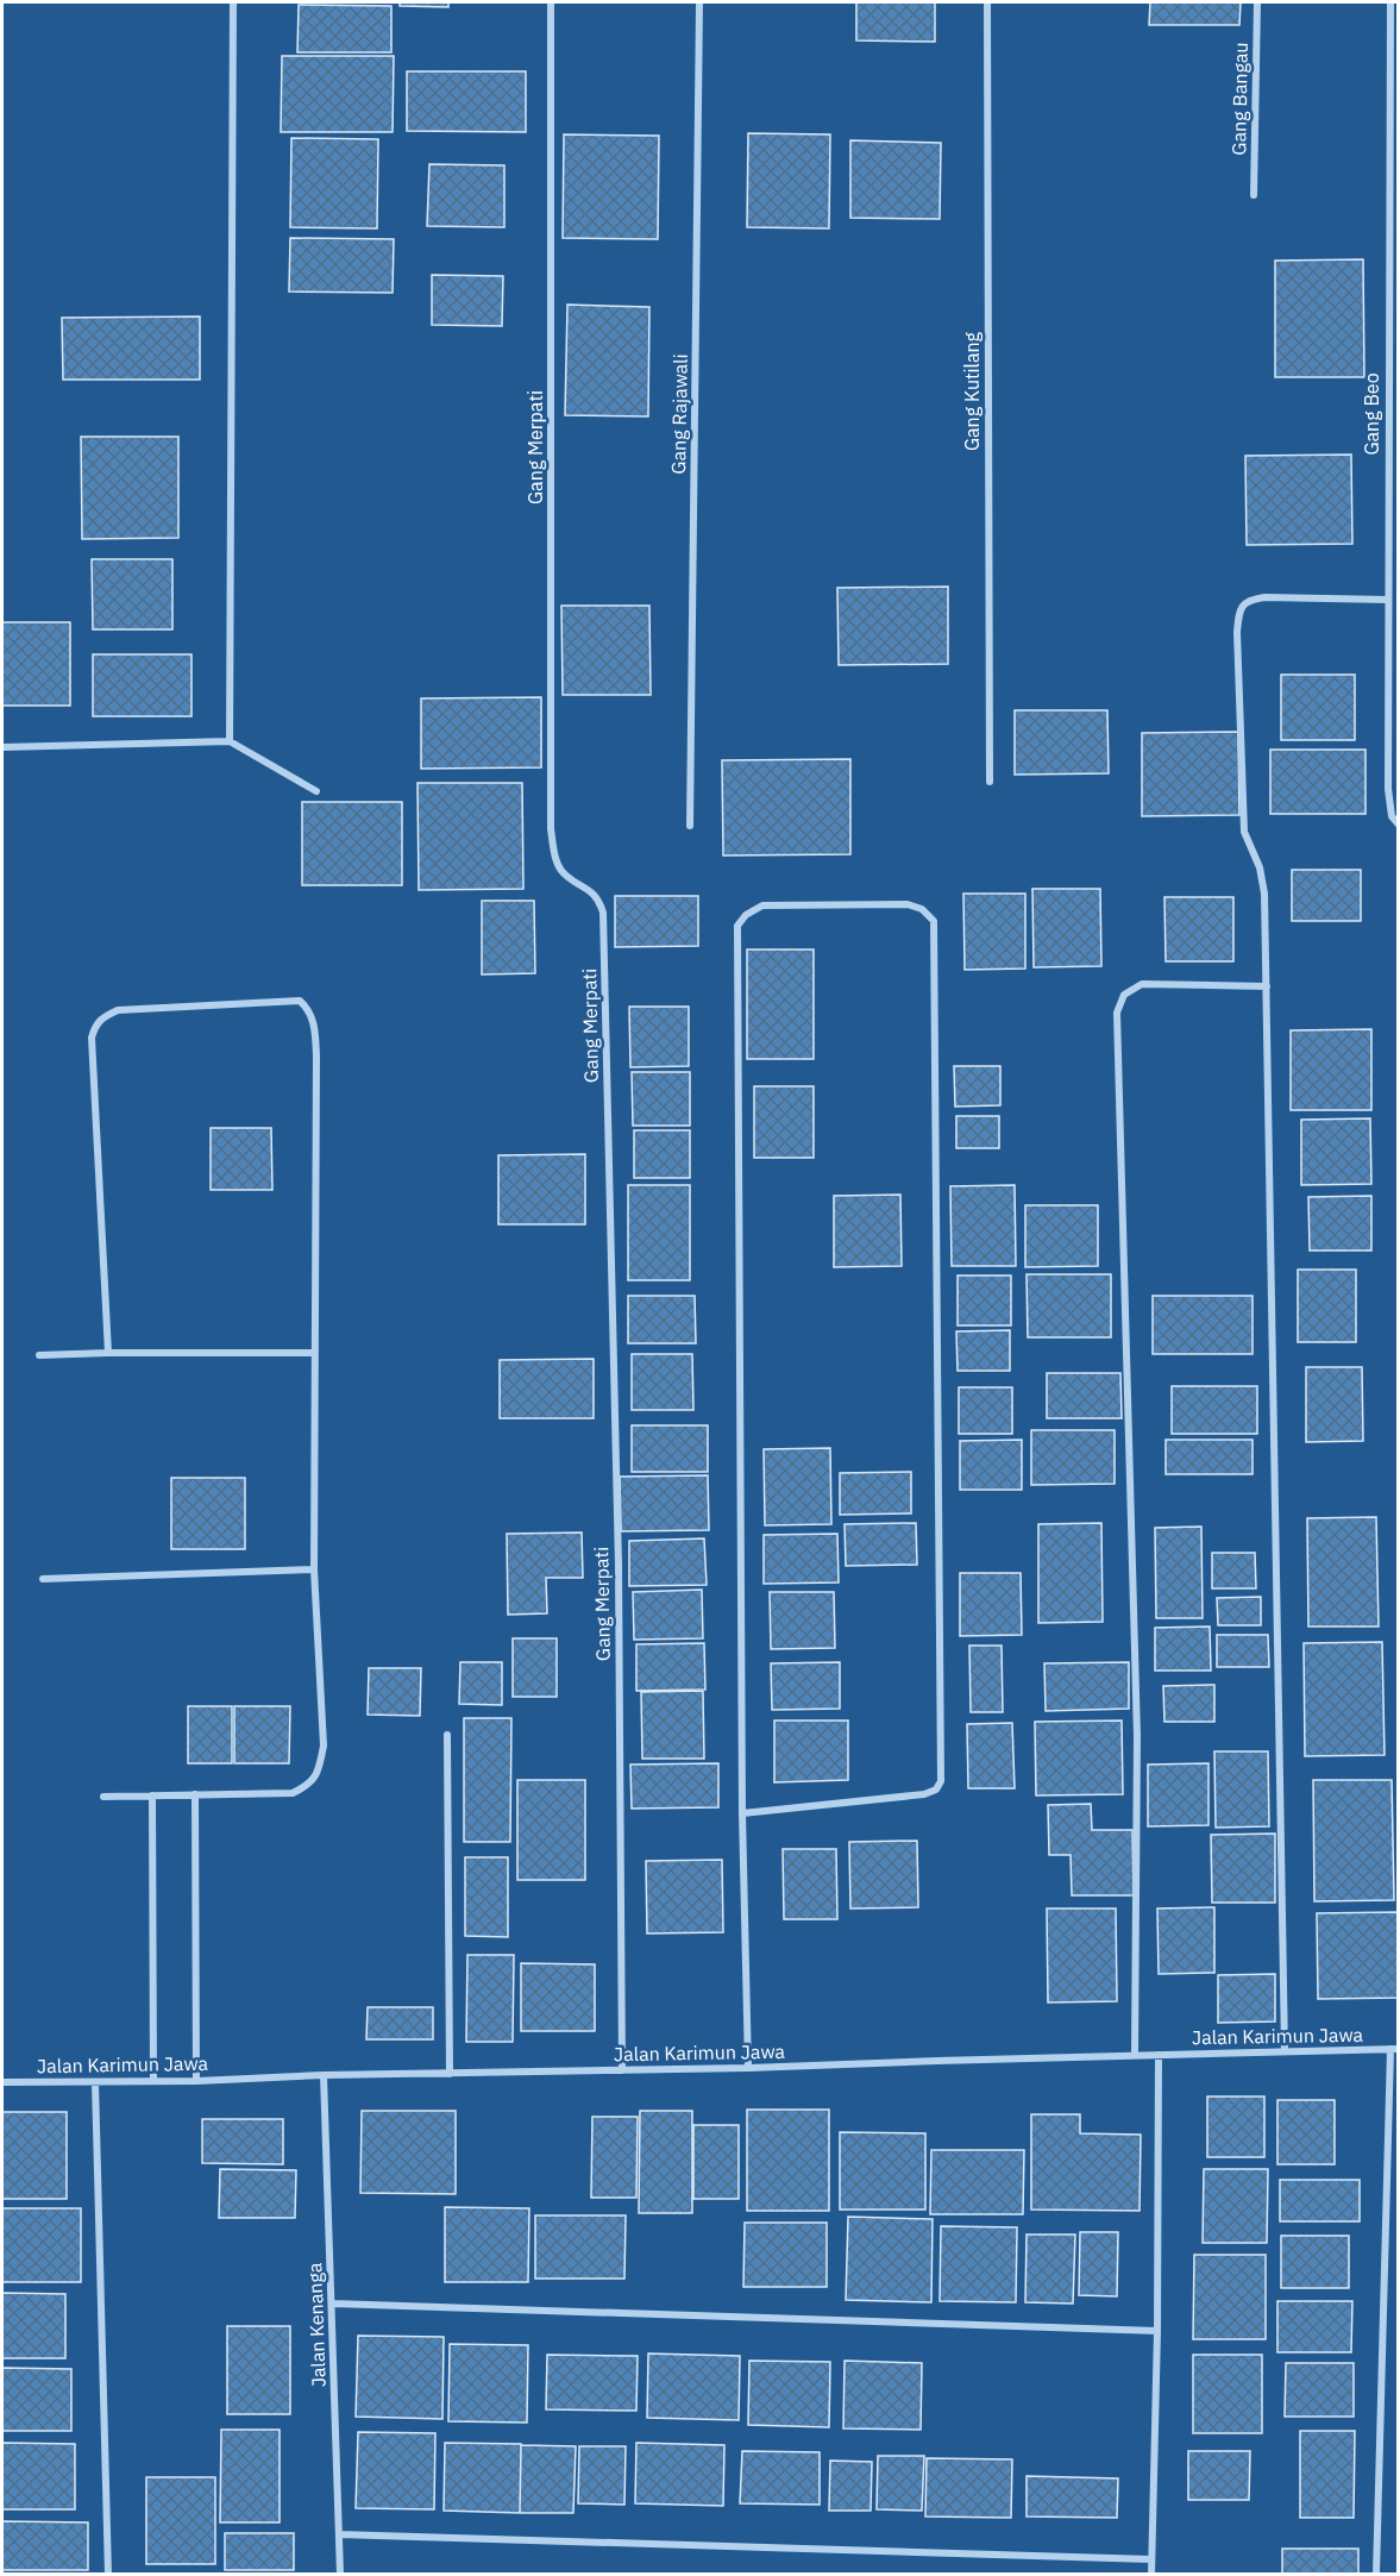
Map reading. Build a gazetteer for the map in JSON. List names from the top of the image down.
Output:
{
  "streets": {
    "street": [
      "Gang Bangau",
      "Gang Kutilang",
      "Gang Rajawali",
      "Gang Beo",
      "Gang Merpati",
      "Jalan Karimun Jawa",
      "Jalan Kenanga"
    ]
  },
  "crossings": [
    ["Gang Merpati", "Jalan Karimun Jawa"],
    ["Jalan Karimun Jawa", "Jalan Kenanga"]
  ]
}
